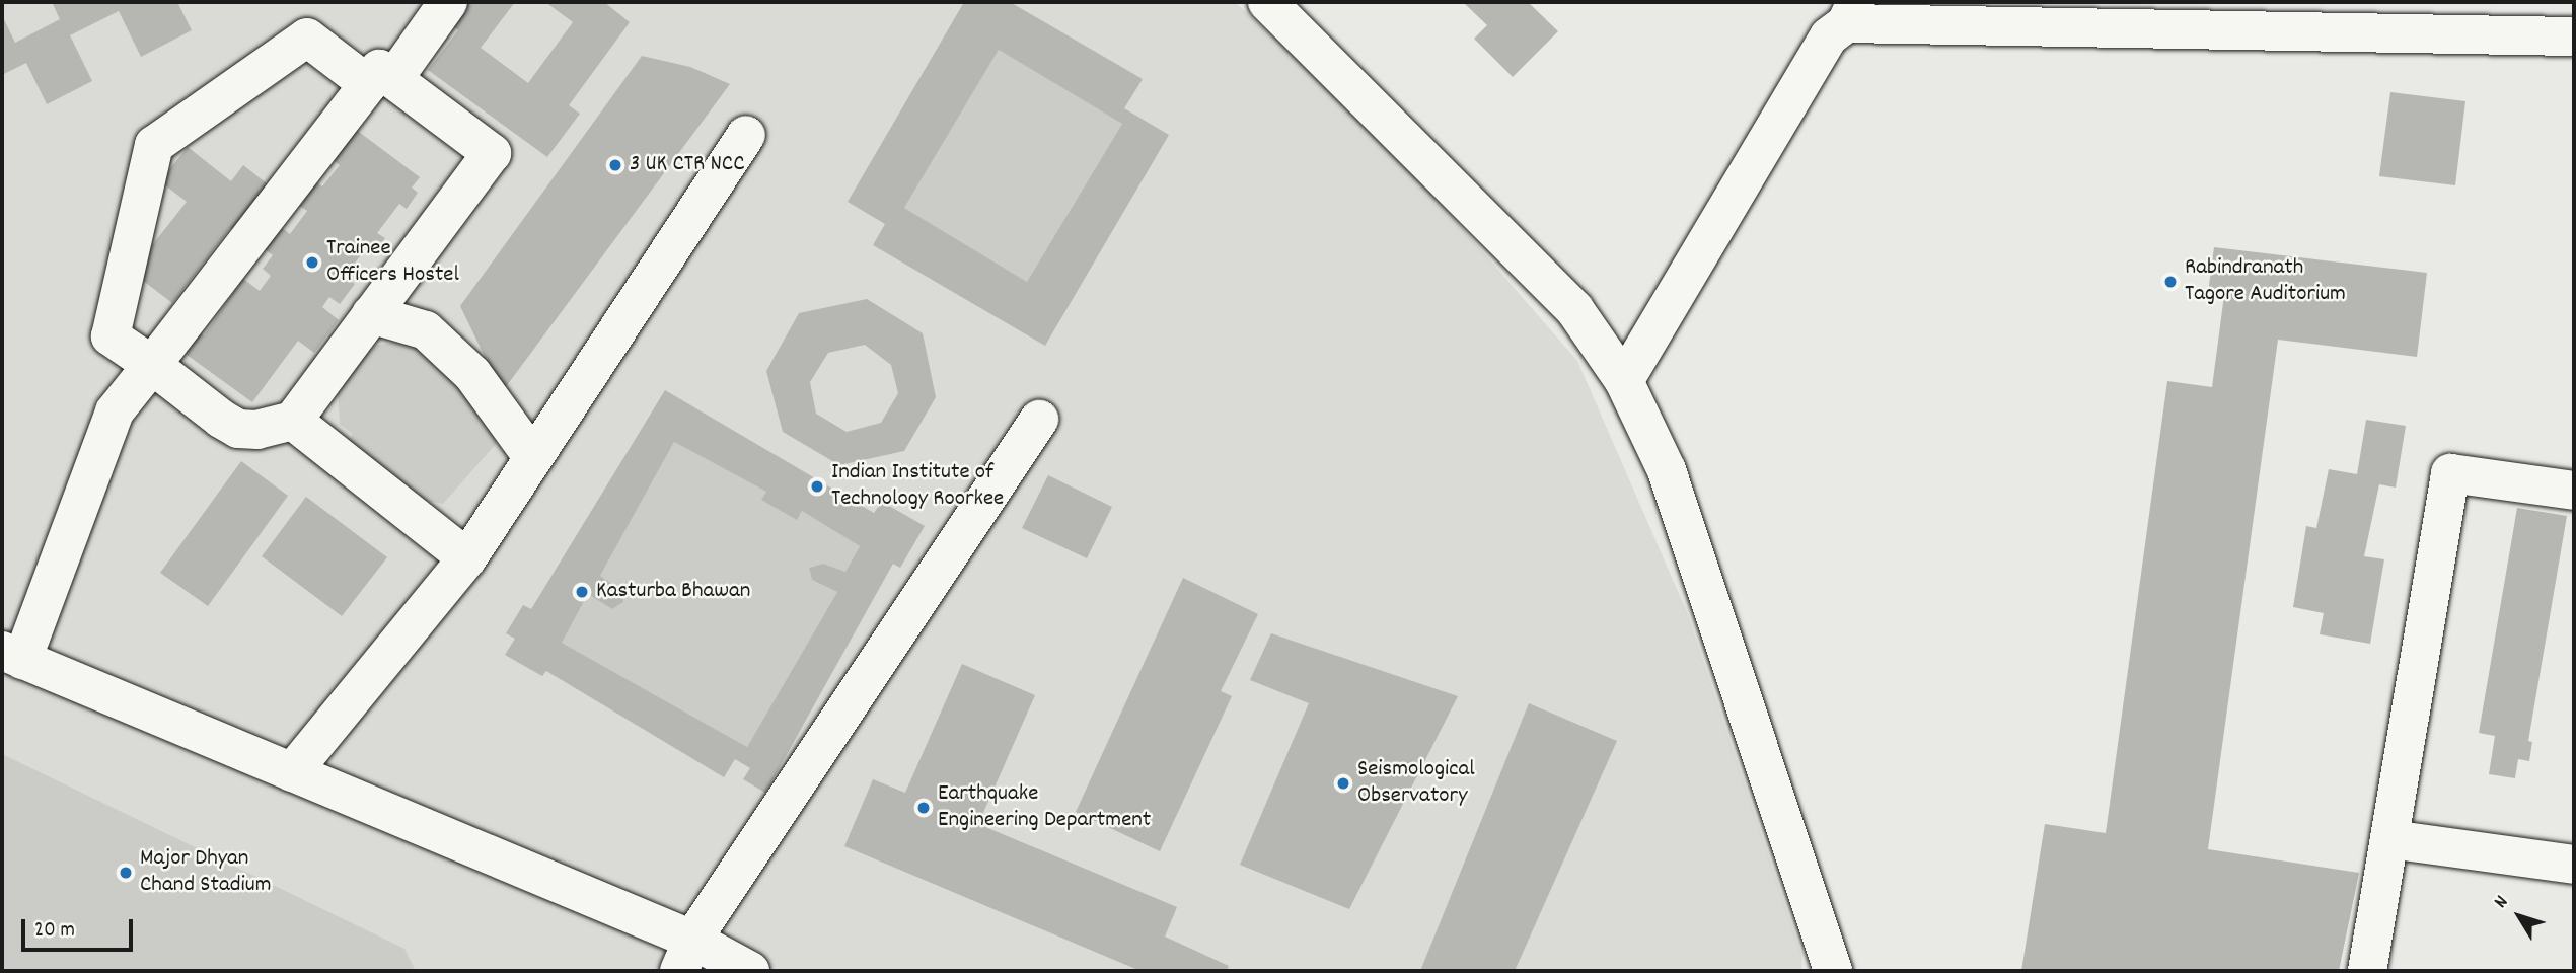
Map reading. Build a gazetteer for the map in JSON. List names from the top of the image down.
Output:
{
  "places": [
    "3 UK CTR NCC",
    "Trainee Officers Hostel",
    "Rabindranath Tagore Auditorium",
    "Indian Institute of Technology Roorkee",
    "Kasturba Bhawan",
    "Seismological Observatory",
    "Earthquake Engineering Department",
    "Major Dhyan Chand Stadium"
  ],
  "scale_bar": "20 m",
  "north": "top left"
}
